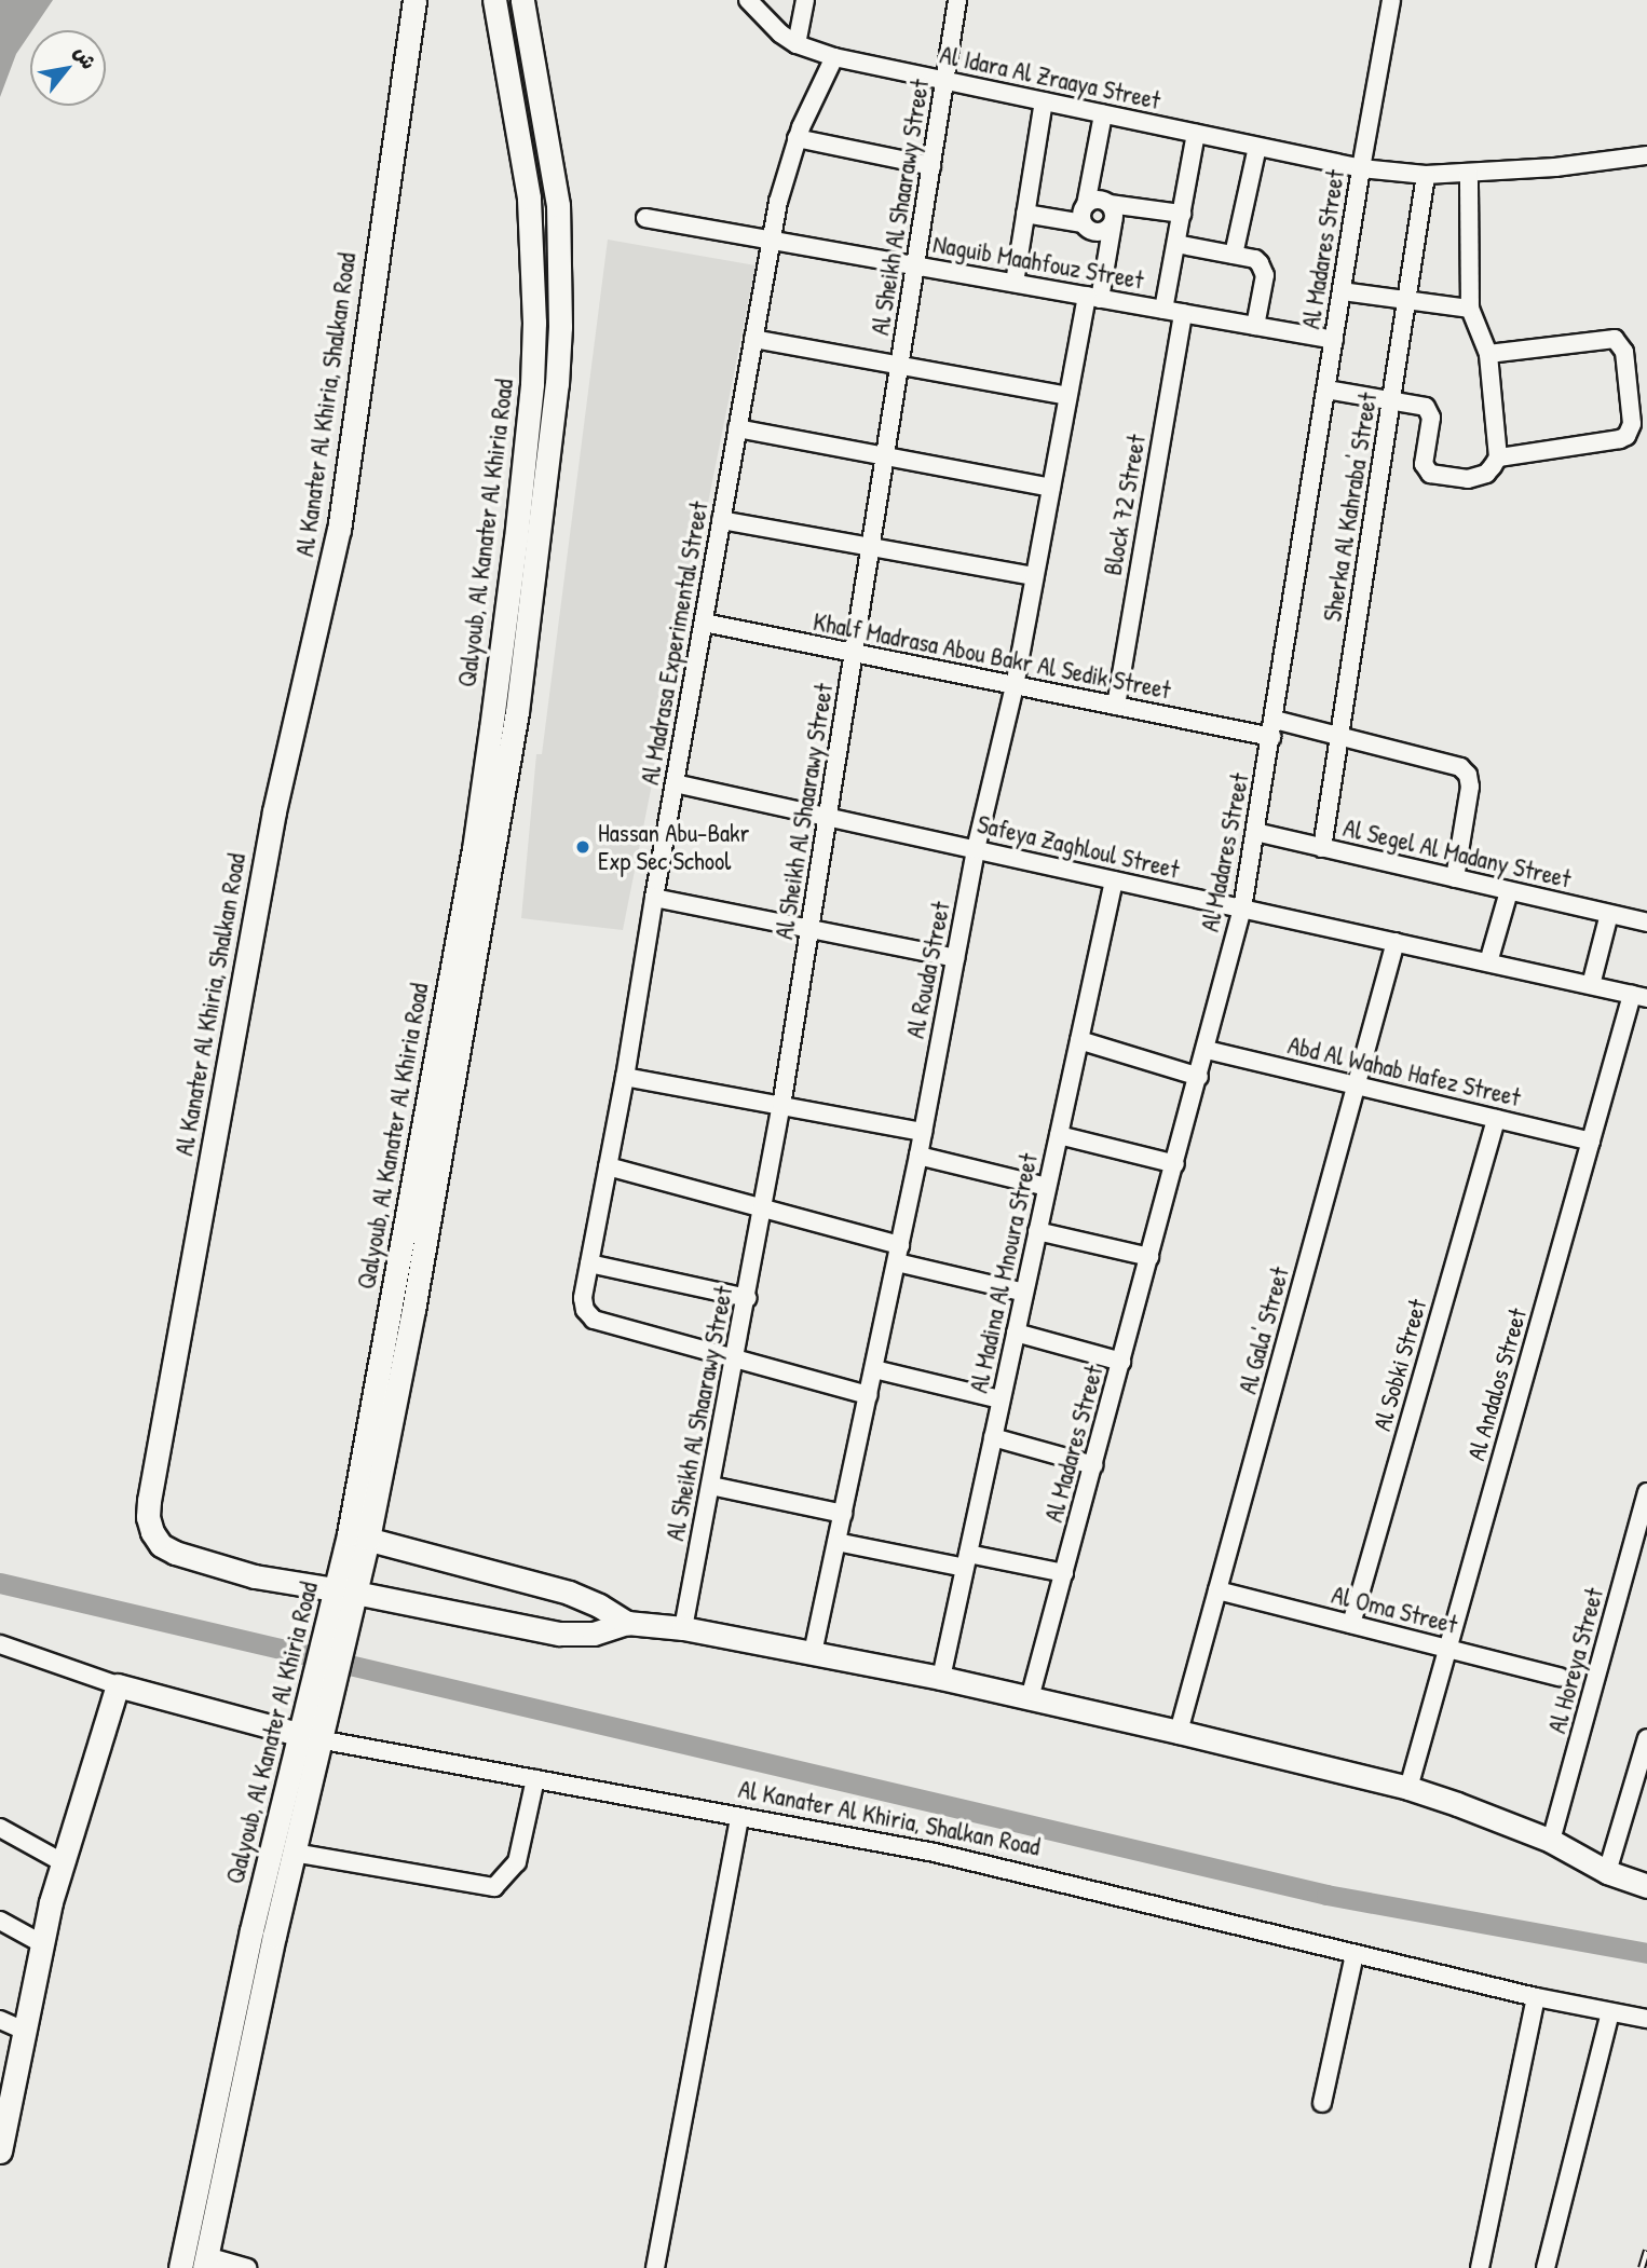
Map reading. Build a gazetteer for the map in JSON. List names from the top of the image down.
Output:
{
  "streets": {
    "street": [
      "Al Idara Al Zraaya Street",
      "Al Sheikh Al Shaarawy Street",
      "Al Madares Street",
      "Naguib Maahfouz Street",
      "Al Kanater Al Khiria, Shalkan Road",
      "Block 72 Street",
      "Sherka Al Kahraba' Street",
      "Qalyoub, Al Kanater Al Khiria Road",
      "Al Madrasa Experimental Street",
      "Khalf Madrasa Abou Bakr Al Sedik Street",
      "Safeya Zaghloul Street",
      "Al Segel Al Madany Street",
      "Al Rouda Street",
      "Abd Al Wahab Hafez Street",
      "Al Madina Al Mnoura Street",
      "Al Gala' Street",
      "Al Sobki Street",
      "Al Andalos Street",
      "Al Oma Street",
      "Al Horeya Street"
    ]
  },
  "crossings": [
    ["Al Idara Al Zraaya Street", "Al Sheikh Al Shaarawy Street"],
    ["Al Idara Al Zraaya Street", "Al Madares Street"],
    ["Al Idara Al Zraaya Street", "Sherka Al Kahraba' Street"],
    ["Al Idara Al Zraaya Street", "Al Madrasa Experimental Street"],
    ["Al Sheikh Al Shaarawy Street", "Naguib Maahfouz Street"],
    ["Al Sheikh Al Shaarawy Street", "Al Kanater Al Khiria, Shalkan Road"],
    ["Al Sheikh Al Shaarawy Street", "Al Madrasa Experimental Street"],
    ["Al Sheikh Al Shaarawy Street", "Khalf Madrasa Abou Bakr Al Sedik Street"],
    ["Al Sheikh Al Shaarawy Street", "Safeya Zaghloul Street"],
    ["Al Madares Street", "Naguib Maahfouz Street"],
    ["Al Madares Street", "Al Kanater Al Khiria, Shalkan Road"],
    ["Al Madares Street", "Khalf Madrasa Abou Bakr Al Sedik Street"],
    ["Al Madares Street", "Safeya Zaghloul Street"],
    ["Al Madares Street", "Al Segel Al Madany Street"],
    ["Al Madares Street", "Abd Al Wahab Hafez Street"],
    ["Naguib Maahfouz Street", "Block 72 Street"],
    ["Naguib Maahfouz Street", "Al Madrasa Experimental Street"],
    ["Naguib Maahfouz Street", "Al Rouda Street"],
    ["Al Kanater Al Khiria, Shalkan Road", "Qalyoub, Al Kanater Al Khiria Road"],
    ["Al Kanater Al Khiria, Shalkan Road", "Al Rouda Street"],
    ["Al Kanater Al Khiria, Shalkan Road", "Al Madina Al Mnoura Street"],
    ["Al Kanater Al Khiria, Shalkan Road", "Al Gala' Street"],
    ["Al Kanater Al Khiria, Shalkan Road", "Al Andalos Street"],
    ["Al Kanater Al Khiria, Shalkan Road", "Al Horeya Street"],
    ["Block 72 Street", "Khalf Madrasa Abou Bakr Al Sedik Street"],
    ["Sherka Al Kahraba' Street", "Khalf Madrasa Abou Bakr Al Sedik Street"],
    ["Sherka Al Kahraba' Street", "Al Segel Al Madany Street"],
    ["Al Madrasa Experimental Street", "Khalf Madrasa Abou Bakr Al Sedik Street"],
    ["Al Madrasa Experimental Street", "Safeya Zaghloul Street"],
    ["Al Madrasa Experimental Street", "Al Rouda Street"],
    ["Khalf Madrasa Abou Bakr Al Sedik Street", "Al Segel Al Madany Street"],
    ["Khalf Madrasa Abou Bakr Al Sedik Street", "Al Rouda Street"],
    ["Safeya Zaghloul Street", "Al Rouda Street"],
    ["Safeya Zaghloul Street", "Al Madina Al Mnoura Street"],
    ["Safeya Zaghloul Street", "Al Gala' Street"],
    ["Safeya Zaghloul Street", "Al Andalos Street"],
    ["Abd Al Wahab Hafez Street", "Al Gala' Street"],
    ["Abd Al Wahab Hafez Street", "Al Sobki Street"],
    ["Abd Al Wahab Hafez Street", "Al Andalos Street"],
    ["Al Gala' Street", "Al Oma Street"],
    ["Al Sobki Street", "Al Oma Street"],
    ["Al Andalos Street", "Al Oma Street"]
  ],
  "places": ["Hassan Abu-Bakr Exp Sec School"],
  "north": "top right"
}
